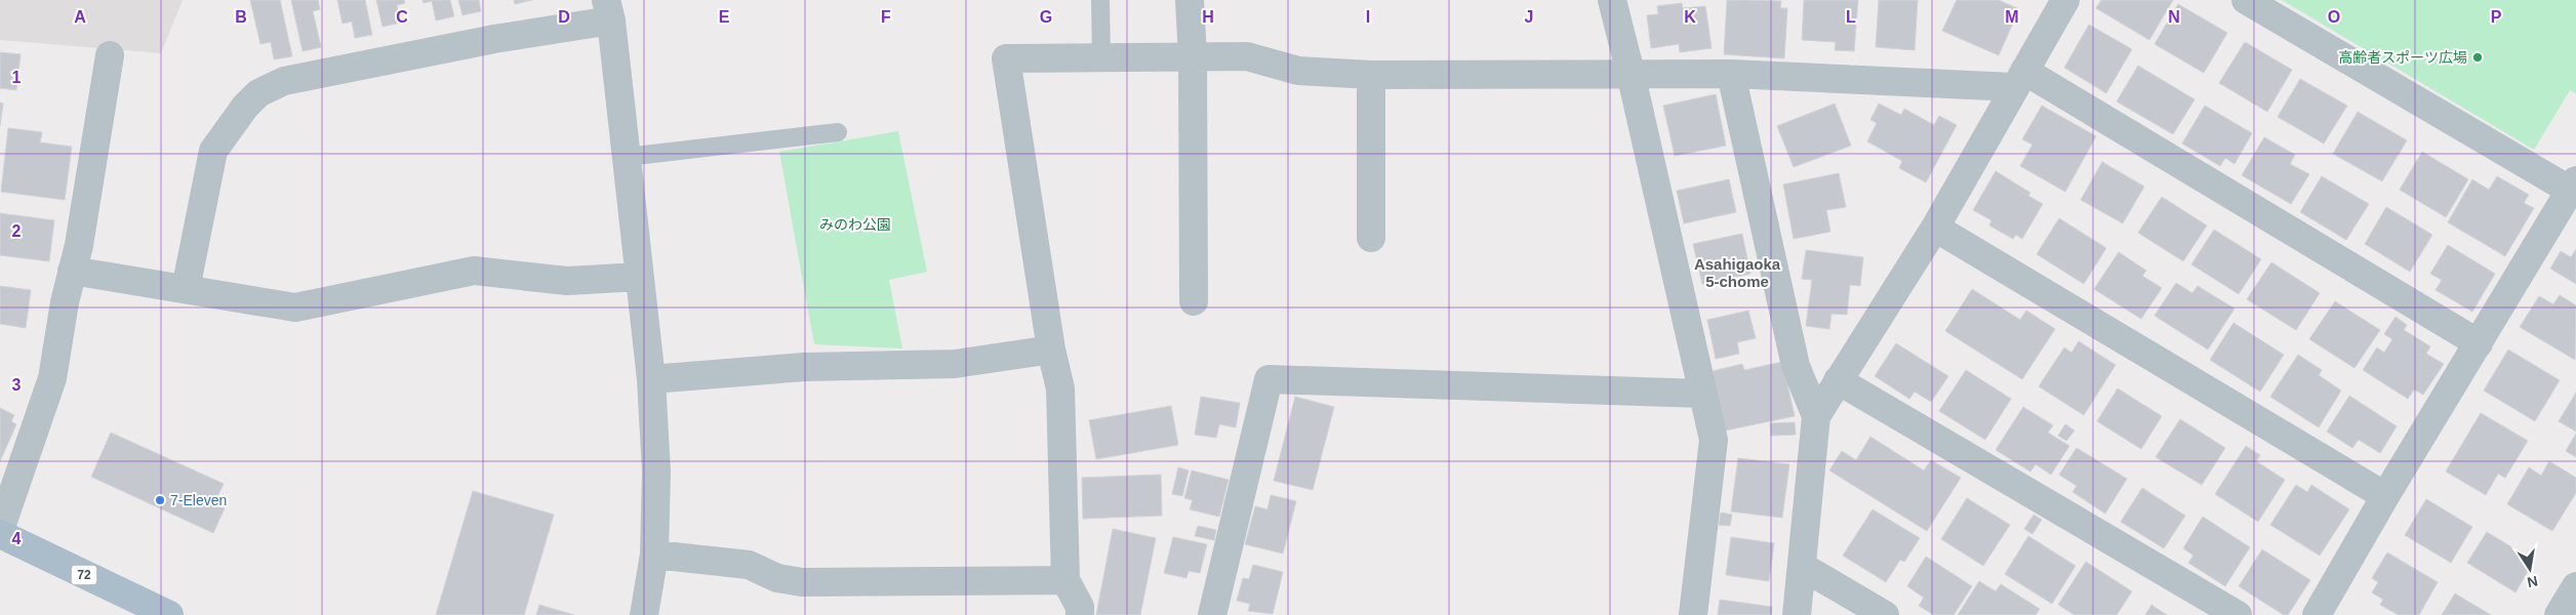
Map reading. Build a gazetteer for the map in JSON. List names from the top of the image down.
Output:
{
  "streets": {
    "main road": ["72"]
  },
  "districts": ["Asahigaoka 5-chome"],
  "parks": ["みのわ公園"],
  "places": ["高齢者スポーツ広場", "7-Eleven"],
  "north": "bottom",
  "grid": {
    "columns": [
      "A",
      "B",
      "C",
      "D",
      "E",
      "F",
      "G",
      "H",
      "I",
      "J",
      "K",
      "L",
      "M",
      "N",
      "O",
      "P"
    ],
    "rows": [
      "1",
      "2",
      "3",
      "4"
    ]
  }
}
